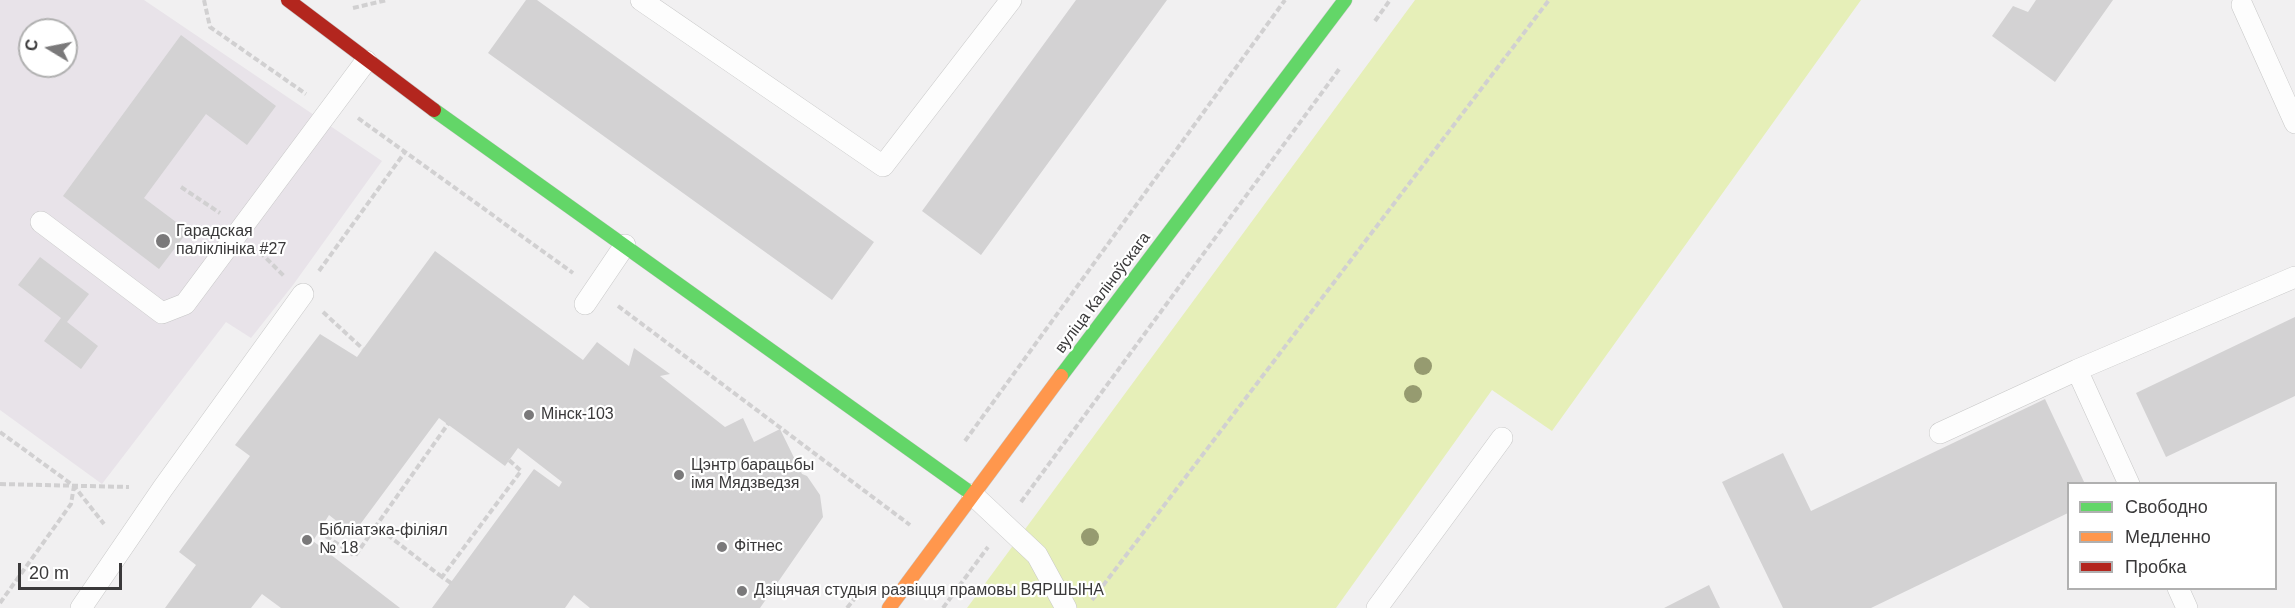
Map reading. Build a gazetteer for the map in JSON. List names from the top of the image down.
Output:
{
  "streets": {
    "street": ["вуліца Каліноўскага"]
  },
  "places": [
    "Гарадская паліклініка #27",
    "Мінск-103",
    "Цэнтр барацьбы імя Мядзведзя",
    "Бібліатэка-філіял № 18",
    "Фітнес",
    "Дзіцячая студыя развіцця прамовы ВЯРШЫНА"
  ],
  "legend": ["Свободно", "Медленно", "Пробка"],
  "scale_bar": "20 m",
  "north": "left"
}
